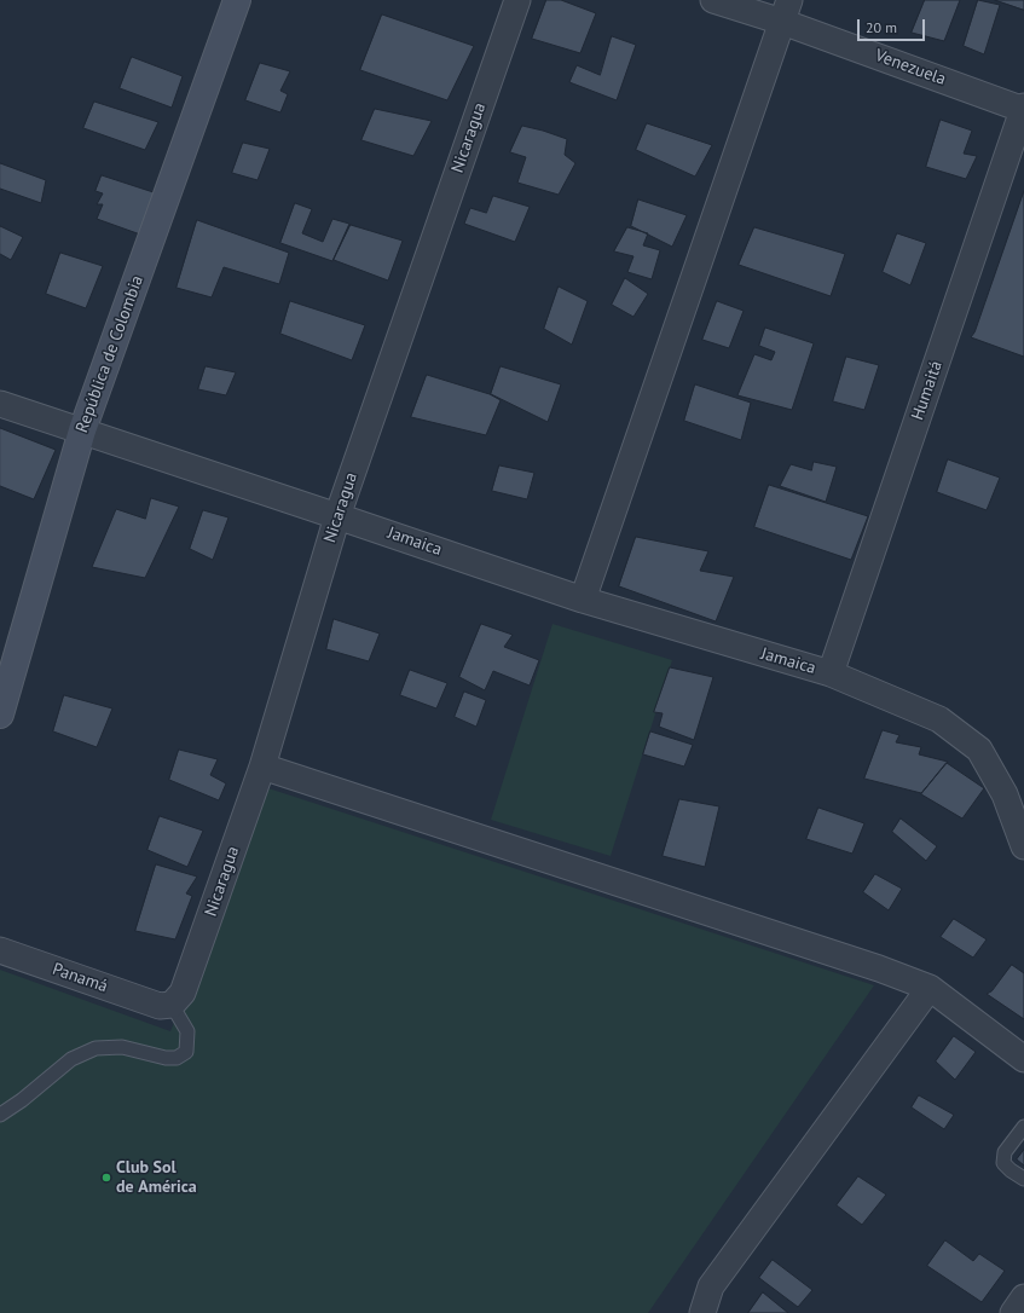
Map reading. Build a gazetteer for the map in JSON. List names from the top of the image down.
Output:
{
  "streets": {
    "street": [
      "Venezuela",
      "Nicaragua",
      "República de Colombia",
      "Humaitá",
      "Jamaica",
      "Panamá"
    ]
  },
  "crossings": [
    ["Venezuela", "Humaitá"],
    ["Nicaragua", "Jamaica"],
    ["Nicaragua", "Panamá"],
    ["República de Colombia", "Jamaica"],
    ["Humaitá", "Jamaica"]
  ],
  "places": ["Club Sol de América"],
  "scale_bar": "20 m"
}
